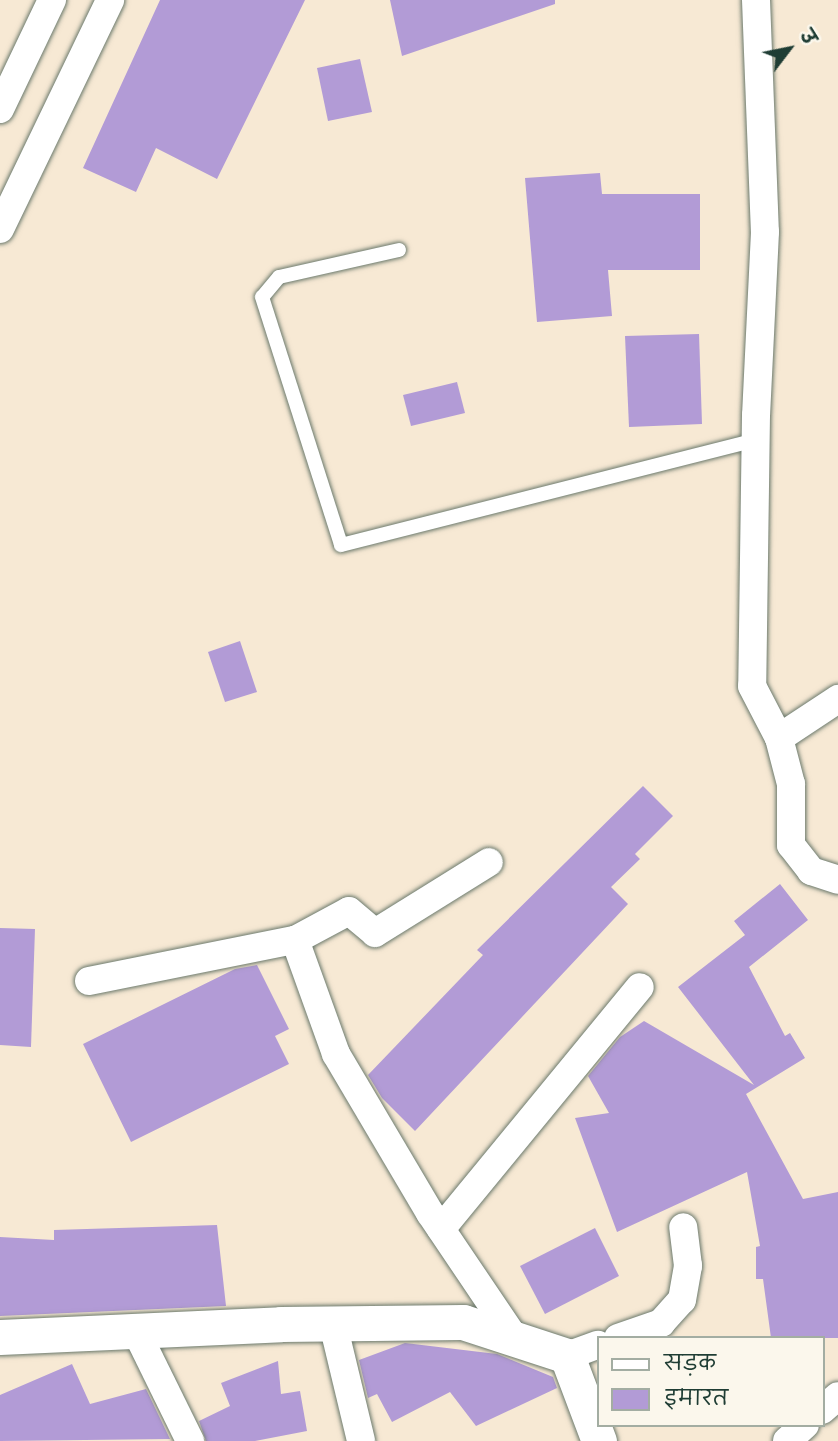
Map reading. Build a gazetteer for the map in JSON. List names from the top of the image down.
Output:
{
  "legend": ["सड़क", "इमारत"],
  "north": "top right"
}
